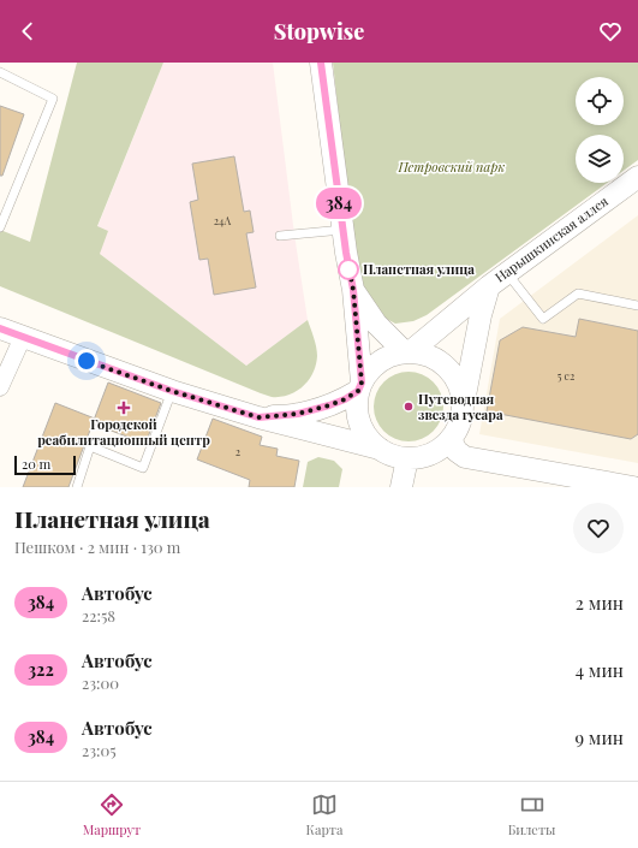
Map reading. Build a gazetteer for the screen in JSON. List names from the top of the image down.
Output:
{
  "streets": {
    "street": ["Нарышкинская аллея"]
  },
  "parks": ["Петровский парк"],
  "places": {
    "other": ["Планетная улица", "Путеводная звезда гусара"],
    "health": ["Городской реабилитационный центр"]
  },
  "lines": ["bus line 384"],
  "house_numbers": ["24А", "5 с2", "2"],
  "scale_bar": "20 m",
  "page": {
    "header": "Stopwise",
    "on_map": "384",
    "scale": "20 m",
    "heading": ["Планетная улица", "Пешком · 2 мин · 130 m"],
    "list": [
      {
        "mark": "384",
        "name": "Автобус",
        "note": "22:58",
        "value": "2 мин"
      },
      {
        "mark": "322",
        "name": "Автобус",
        "note": "23:00",
        "value": "4 мин"
      },
      {
        "mark": "384",
        "name": "Автобус",
        "note": "23:05",
        "value": "9 мин"
      }
    ],
    "tabs": ["Маршрут", "Карта", "Билеты"]
  }
}
